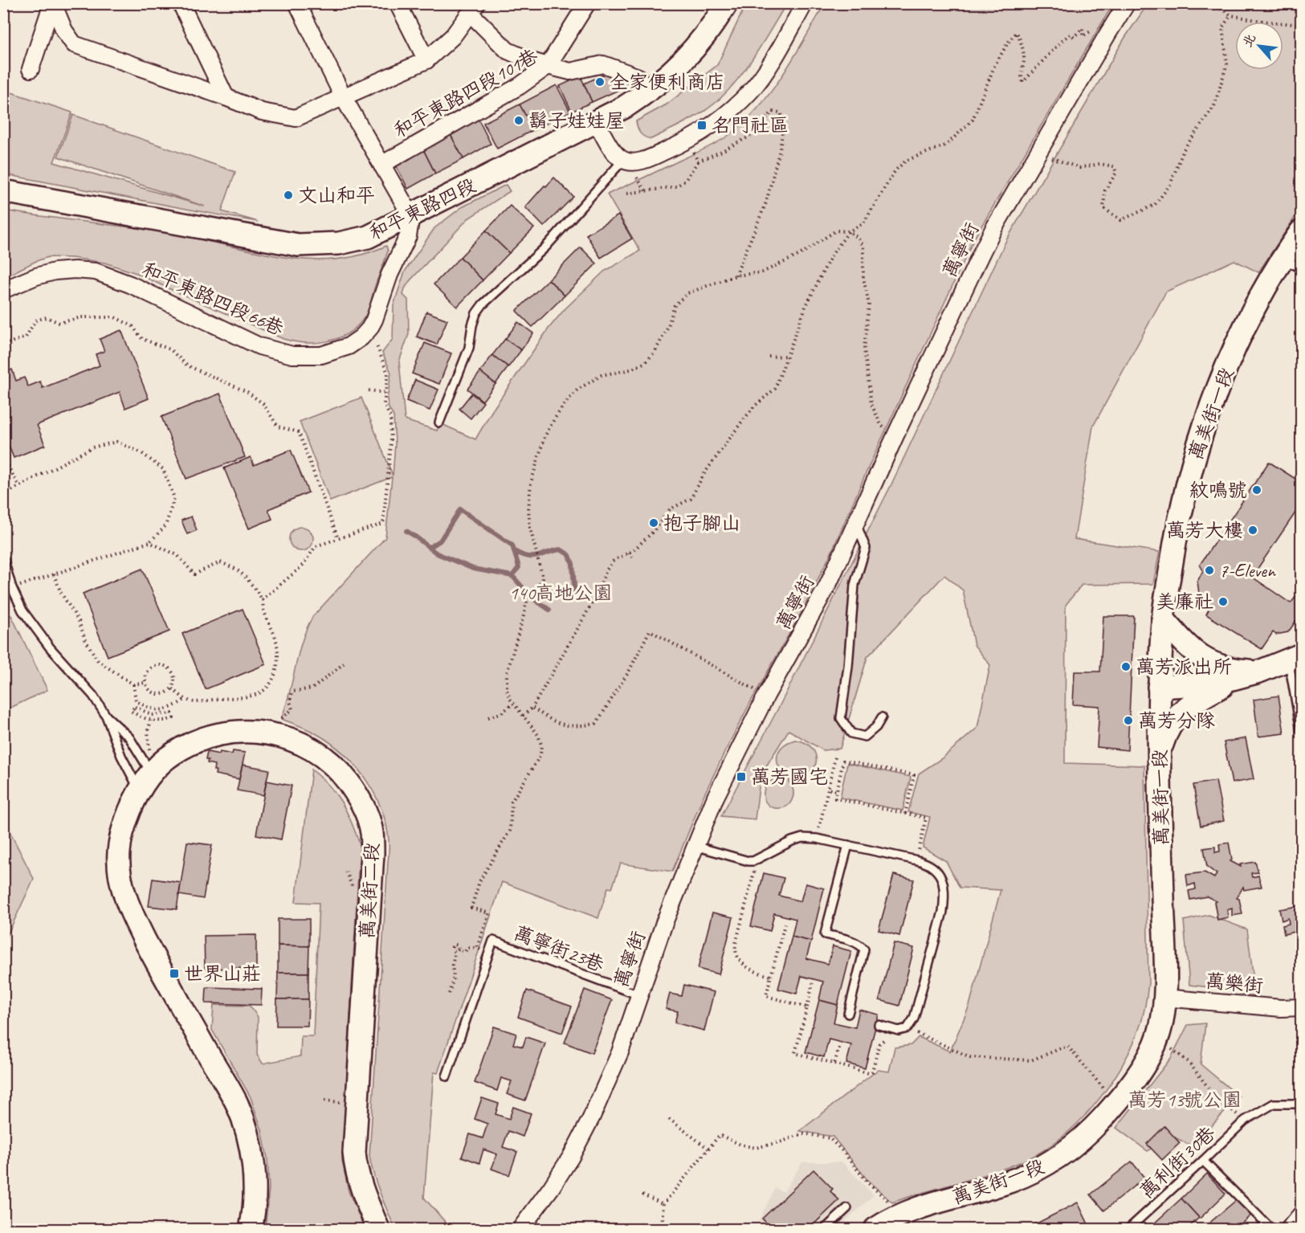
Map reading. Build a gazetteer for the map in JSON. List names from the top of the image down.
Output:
{
  "streets": {
    "street": [
      "和平東路四段101巷",
      "和平東路四段",
      "萬寧街",
      "和平東路四段66巷",
      "萬美街一段",
      "萬美街二段",
      "萬樂街"
    ],
    "lane": ["萬寧街23巷", "萬利街30巷"]
  },
  "crossings": [
    ["和平東路四段101巷", "和平東路四段"],
    ["和平東路四段", "和平東路四段66巷"],
    ["萬寧街", "萬寧街23巷"],
    ["萬美街一段", "萬樂街"]
  ],
  "parks": ["140高地公園", "萬芳13號公園"],
  "places": {
    "other": [
      "全家便利商店",
      "鬍子娃娃屋",
      "文山和平",
      "紋鳴號",
      "抱子腳山",
      "萬芳大樓",
      "7-Eleven",
      "美廉社",
      "萬芳派出所",
      "萬芳分隊"
    ],
    "transit": ["名門社區", "萬芳國宅", "世界山莊"]
  },
  "north": "top left"
}
